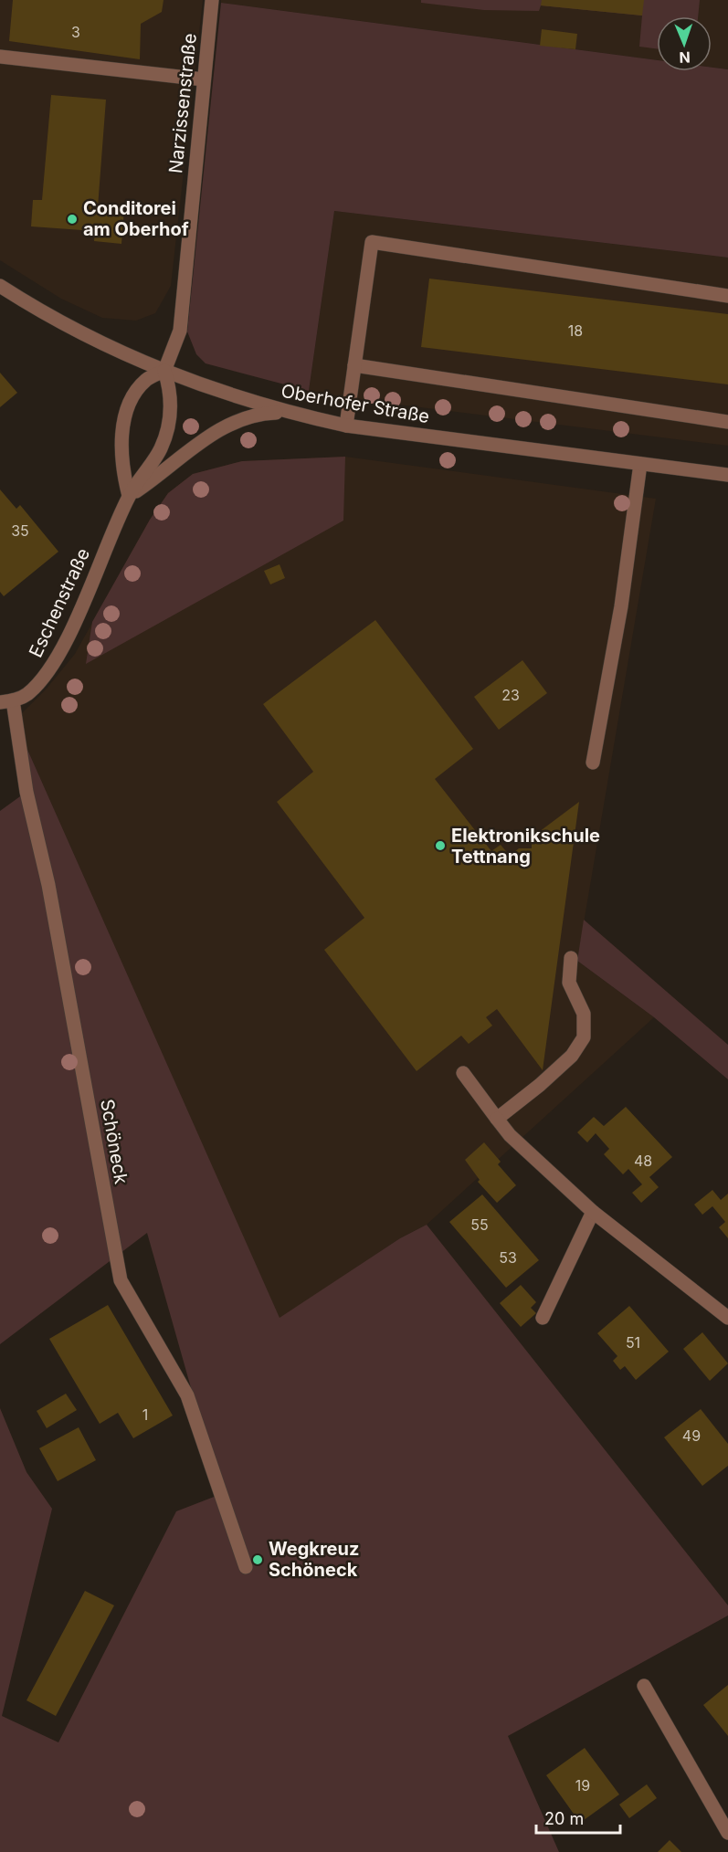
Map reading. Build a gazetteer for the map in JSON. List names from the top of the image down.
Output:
{
  "streets": {
    "street": [
      "Narzissenstraße",
      "Oberhofer Straße",
      "Eschenstraße",
      "Schöneck"
    ]
  },
  "crossings": [
    ["Narzissenstraße", "Oberhofer Straße"],
    ["Narzissenstraße", "Eschenstraße"],
    ["Oberhofer Straße", "Eschenstraße"],
    ["Eschenstraße", "Schöneck"]
  ],
  "places": ["Conditorei am Oberhof", "Elektronikschule Tettnang", "Wegkreuz Schöneck"],
  "house_numbers": [
    "3",
    "18",
    "35",
    "23",
    "48",
    "55",
    "53",
    "51",
    "1",
    "49",
    "19"
  ],
  "scale_bar": "20 m",
  "north": "bottom"
}
